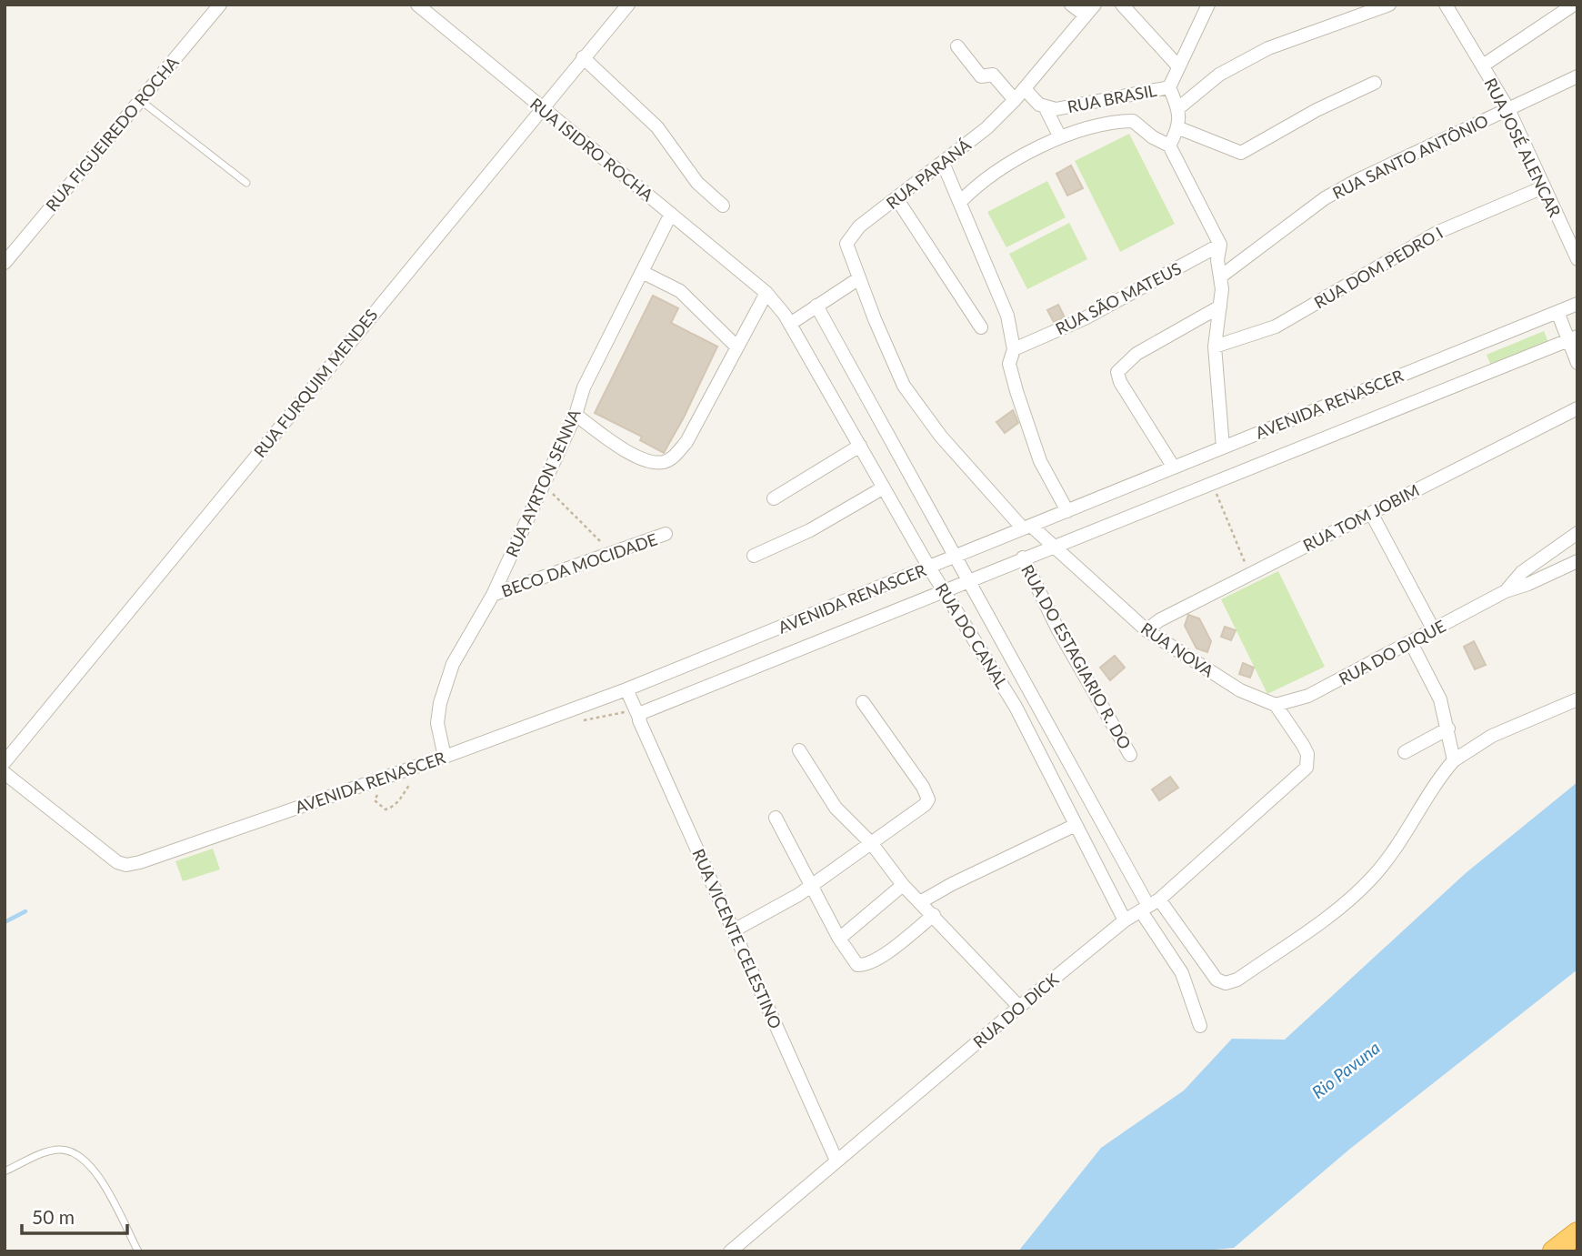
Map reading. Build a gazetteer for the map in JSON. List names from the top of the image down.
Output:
{
  "streets": {
    "street": [
      "RUA BRASIL",
      "RUA FIGUEIREDO ROCHA",
      "RUA JOSÉ ALENCAR",
      "RUA ISIDRO ROCHA",
      "RUA SANTO ANTÔNIO",
      "RUA PARANÁ",
      "RUA DOM PEDRO I",
      "RUA SÃO MATEUS",
      "RUA FURQUIM MENDES",
      "AVENIDA RENASCER",
      "RUA AYRTON SENNA",
      "RUA TOM JOBIM",
      "BECO DA MOCIDADE",
      "RUA DO CANAL",
      "RUA NOVA",
      "RUA DO DIQUE",
      "RUA DO ESTAGIARIO R. DO",
      "RUA VICENTE CELESTINO",
      "RUA DO DICK"
    ]
  },
  "crossings": [
    ["RUA BRASIL", "RUA PARANÁ"],
    ["RUA JOSÉ ALENCAR", "RUA SANTO ANTÔNIO"],
    ["RUA JOSÉ ALENCAR", "RUA DOM PEDRO I"],
    ["RUA ISIDRO ROCHA", "RUA FURQUIM MENDES"],
    ["RUA ISIDRO ROCHA", "RUA AYRTON SENNA"],
    ["RUA ISIDRO ROCHA", "RUA DO CANAL"],
    ["RUA PARANÁ", "RUA NOVA"],
    ["AVENIDA RENASCER", "RUA AYRTON SENNA"],
    ["AVENIDA RENASCER", "RUA DO CANAL"],
    ["AVENIDA RENASCER", "RUA NOVA"],
    ["AVENIDA RENASCER", "RUA DO ESTAGIARIO R. DO"],
    ["AVENIDA RENASCER", "RUA VICENTE CELESTINO"],
    ["RUA AYRTON SENNA", "BECO DA MOCIDADE"],
    ["RUA TOM JOBIM", "RUA NOVA"],
    ["RUA DO CANAL", "RUA DO DICK"],
    ["RUA NOVA", "RUA DO DIQUE"],
    ["RUA NOVA", "RUA DO DICK"],
    ["RUA DO DIQUE", "RUA DO DICK"],
    ["RUA VICENTE CELESTINO", "RUA DO DICK"]
  ],
  "water": ["Rio Pavuna"],
  "scale_bar": "50 m"
}
